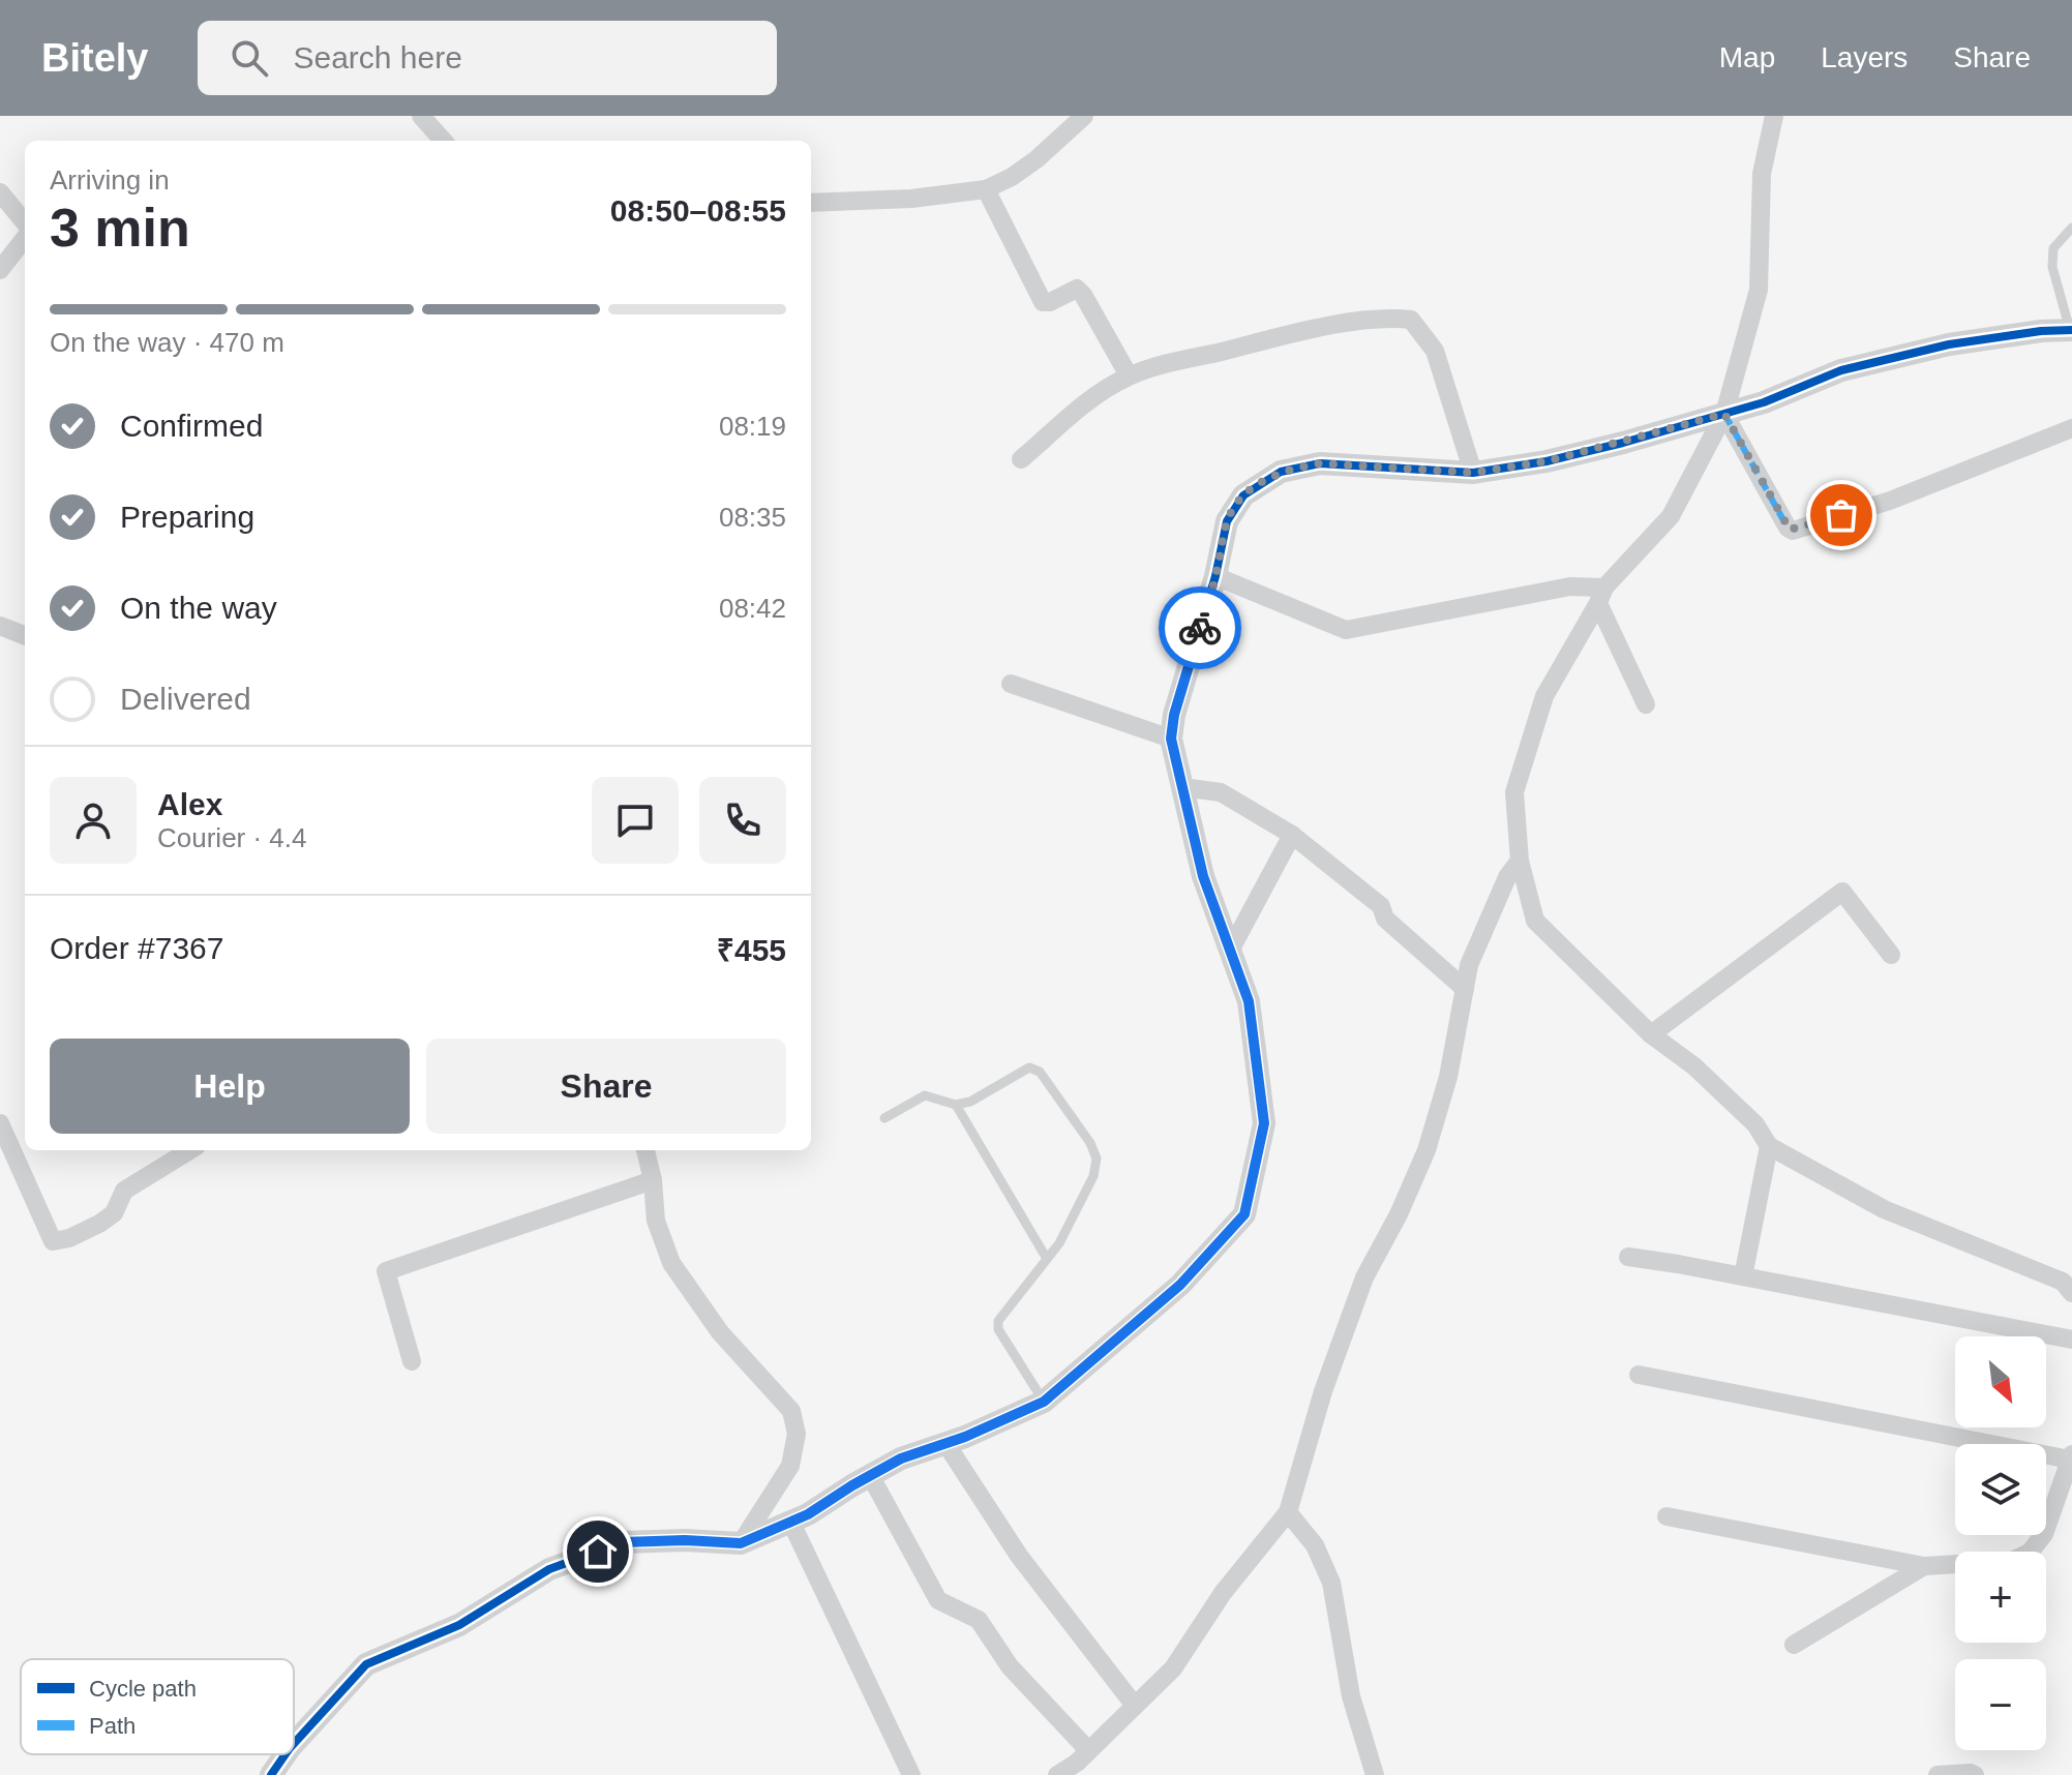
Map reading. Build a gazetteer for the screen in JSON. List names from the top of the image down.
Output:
{
  "legend": ["Cycle path", "Path"],
  "north": "bottom right",
  "page": {
    "header": "Bitely",
    "search": "Search here",
    "nav": ["Map", "Layers", "Share"],
    "heading": ["3 min", "Arriving in", "08:50–08:55"],
    "panel": [
      "Alex",
      "Courier · 4.4",
      "Order #7367",
      "₹455"
    ],
    "bar": "On the way · 470 m",
    "list": [
      ["Confirmed", "08:19"],
      ["Preparing", "08:35"],
      ["On the way", "08:42"],
      "Delivered"
    ],
    "buttons": ["Help", "Share"],
    "map_buttons": ["+", "−"]
  }
}
